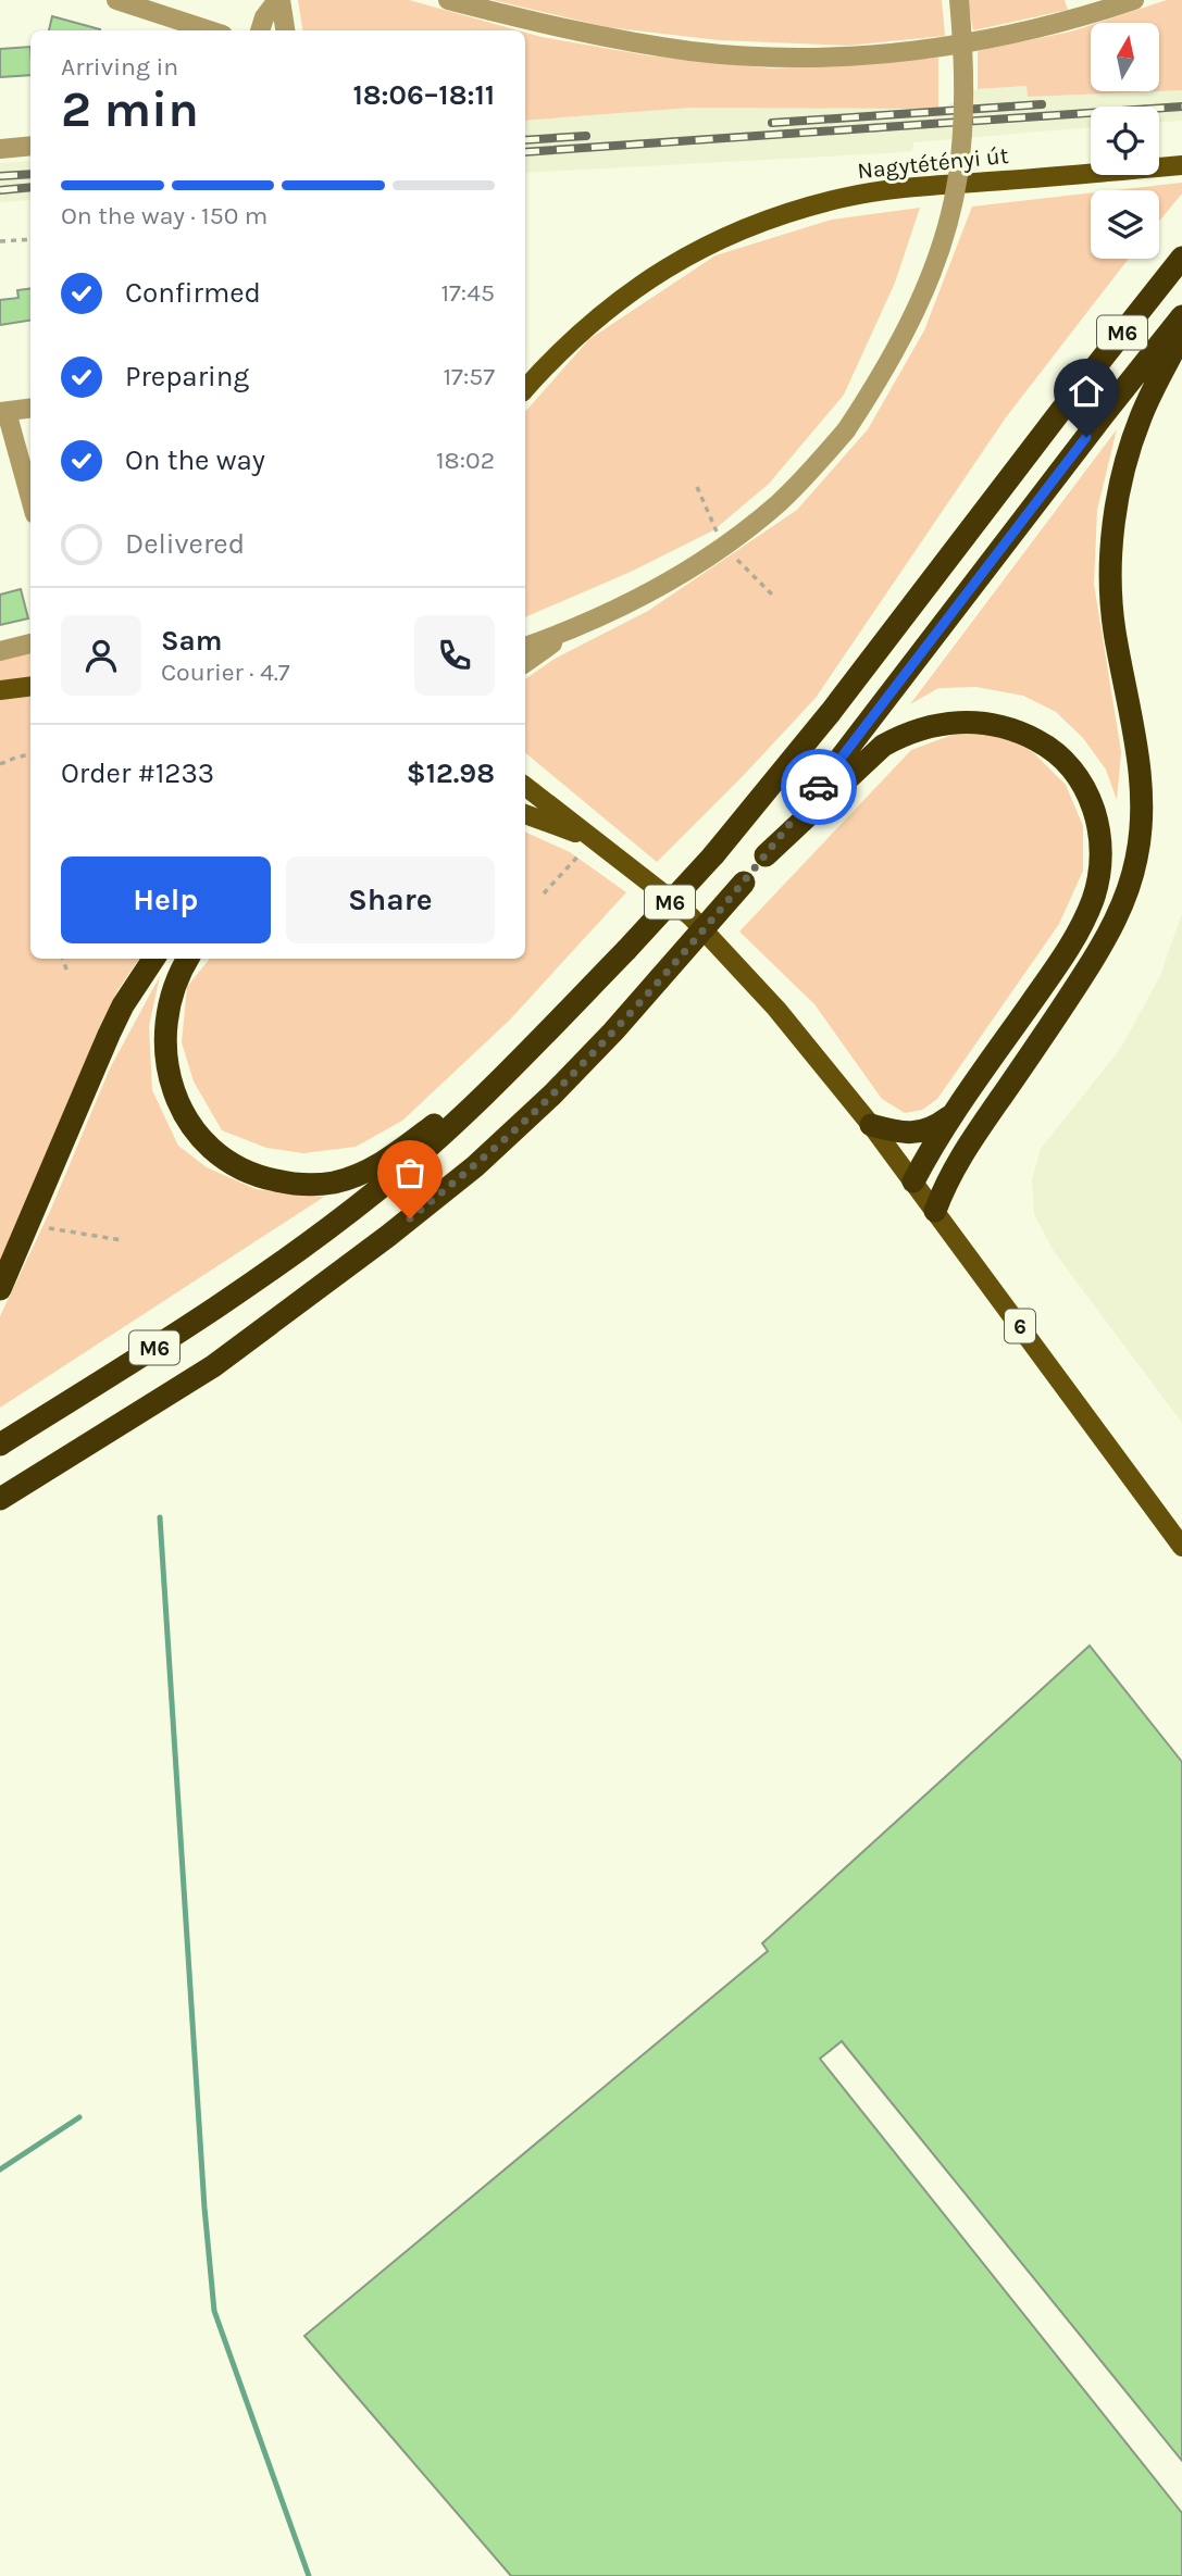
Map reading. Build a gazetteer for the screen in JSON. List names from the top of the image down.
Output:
{
  "streets": {
    "highway": ["M6"],
    "main road": ["Nagytétényi út", "6"]
  },
  "north": "top",
  "page": {
    "heading": ["2 min", "Arriving in", "18:06–18:11"],
    "panel": [
      "Sam",
      "Courier · 4.7",
      "Order #1233",
      "$12.98"
    ],
    "bar": "On the way · 150 m",
    "list": [
      ["Confirmed", "17:45"],
      ["Preparing", "17:57"],
      ["On the way", "18:02"],
      "Delivered"
    ],
    "buttons": ["Help", "Share"]
  }
}
